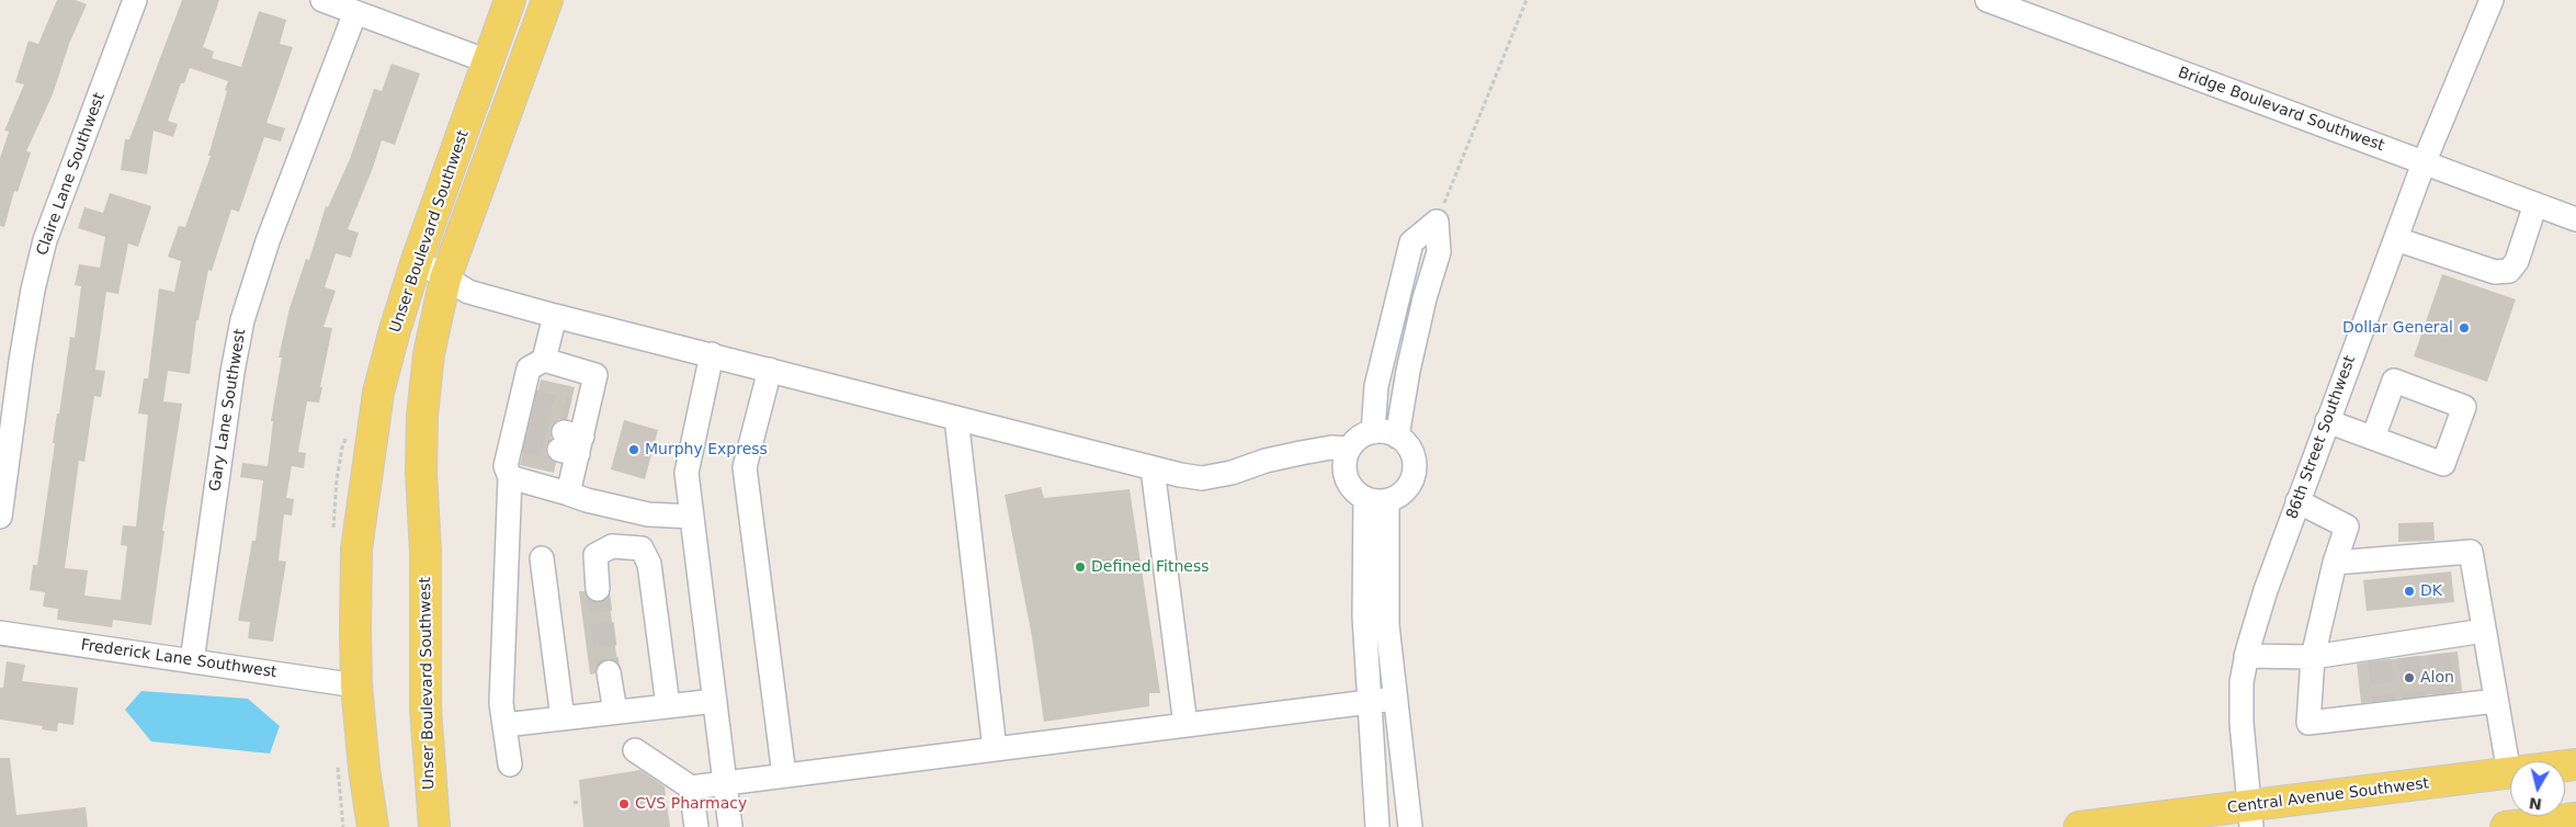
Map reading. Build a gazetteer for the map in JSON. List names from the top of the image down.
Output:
{
  "streets": {
    "main road": ["Unser Boulevard Southwest", "Central Avenue Southwest"],
    "street": [
      "Bridge Boulevard Southwest",
      "Claire Lane Southwest",
      "Gary Lane Southwest",
      "86th Street Southwest",
      "Frederick Lane Southwest"
    ]
  },
  "crossings": [
    ["Bridge Boulevard Southwest", "86th Street Southwest"],
    ["Unser Boulevard Southwest", "Frederick Lane Southwest"],
    ["Gary Lane Southwest", "Frederick Lane Southwest"],
    ["86th Street Southwest", "Central Avenue Southwest"]
  ],
  "places": [
    "Dollar General",
    "Murphy Express",
    "Defined Fitness",
    "DK",
    "Alon",
    "CVS Pharmacy"
  ],
  "north": "bottom"
}
